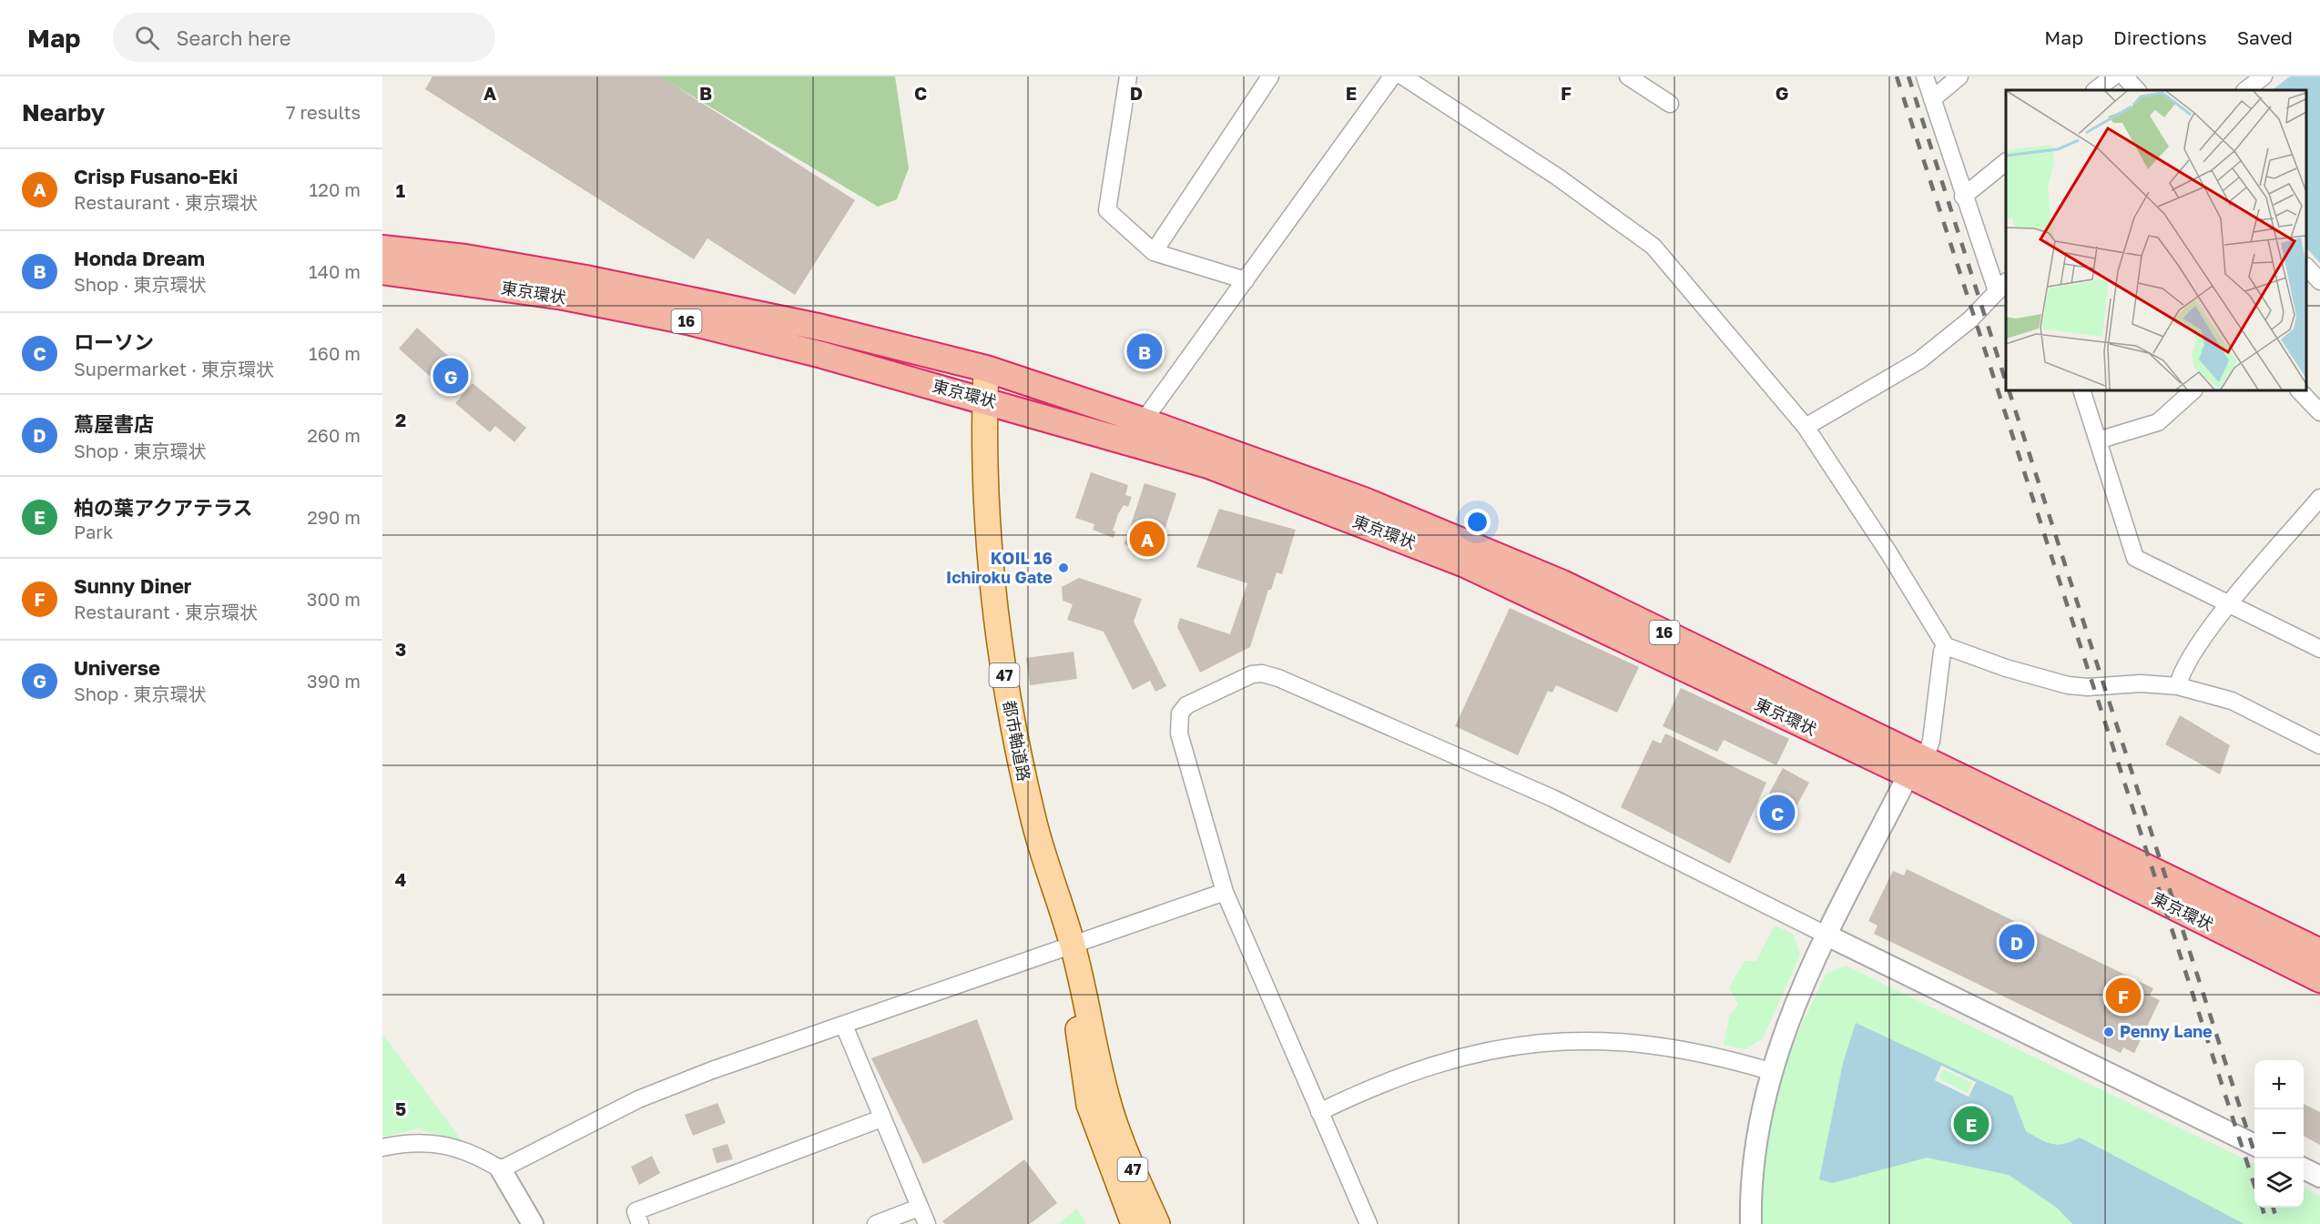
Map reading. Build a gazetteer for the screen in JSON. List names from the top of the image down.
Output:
{
  "streets": {
    "highway": ["東京環状", "16"],
    "main road": ["47", "都市軸道路"]
  },
  "crossings": [
    ["東京環状", "都市軸道路"]
  ],
  "places": ["KOIL 16 Ichiroku Gate", "Penny Lane"],
  "page": {
    "header": "Map",
    "search": "Search here",
    "nav": ["Map", "Directions", "Saved"],
    "heading": ["Nearby", "7 results"],
    "list": [
      {
        "mark": "A",
        "name": "Crisp Fusano-Eki",
        "note": "Restaurant · 東京環状",
        "value": "120 m"
      },
      {
        "mark": "B",
        "name": "Honda Dream",
        "note": "Shop · 東京環状",
        "value": "140 m"
      },
      {
        "mark": "C",
        "name": "ローソン",
        "note": "Supermarket · 東京環状",
        "value": "160 m"
      },
      {
        "mark": "D",
        "name": "蔦屋書店",
        "note": "Shop · 東京環状",
        "value": "260 m"
      },
      {
        "mark": "E",
        "name": "柏の葉アクアテラス",
        "note": "Park",
        "value": "290 m"
      },
      {
        "mark": "F",
        "name": "Sunny Diner",
        "note": "Restaurant · 東京環状",
        "value": "300 m"
      },
      {
        "mark": "G",
        "name": "Universe",
        "note": "Shop · 東京環状",
        "value": "390 m"
      }
    ],
    "pins": [
      "B",
      "G",
      "A",
      "C",
      "D",
      "F",
      "E"
    ],
    "map_buttons": ["+", "−"]
  },
  "grid": {
    "columns": [
      "A",
      "B",
      "C",
      "D",
      "E",
      "F",
      "G"
    ],
    "rows": [
      "1",
      "2",
      "3",
      "4",
      "5"
    ]
  }
}
